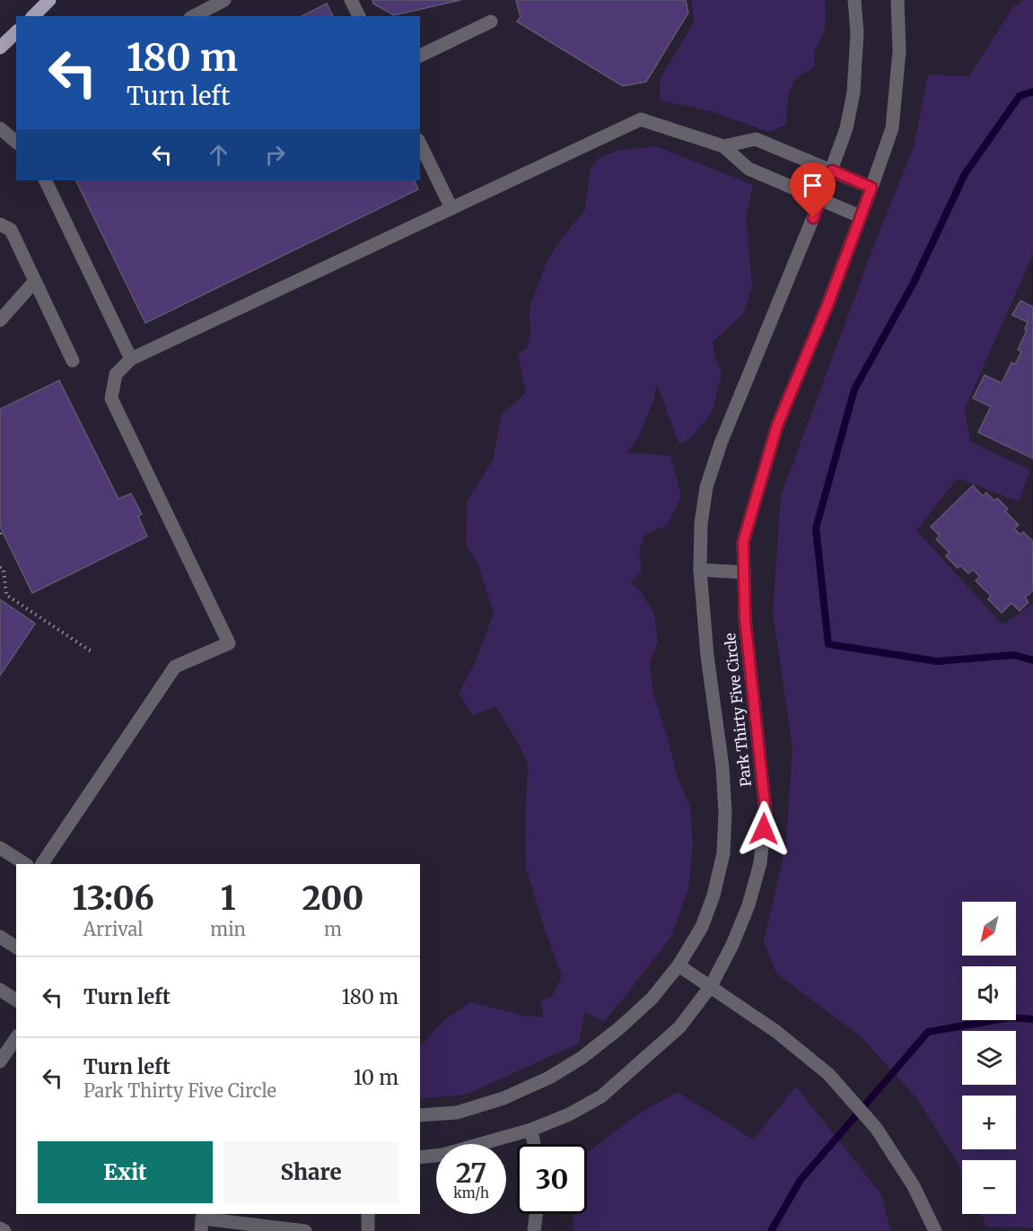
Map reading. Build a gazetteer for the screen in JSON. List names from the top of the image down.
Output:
{
  "streets": {
    "street": ["Park Thirty Five Circle"]
  },
  "north": "bottom left",
  "page": {
    "turn": ["180 m", "Turn left"],
    "eta": [
      "13:06",
      "Arrival",
      "1",
      "min",
      "200",
      "m"
    ],
    "map_buttons": ["+", "−"],
    "list": [
      {
        "name": "Turn left",
        "value": "180 m"
      },
      {
        "name": "Turn left",
        "note": "Park Thirty Five Circle",
        "value": "10 m"
      }
    ],
    "buttons": ["Exit", "Share"],
    "speed": "27 km/h",
    "limit": "30"
  }
}
